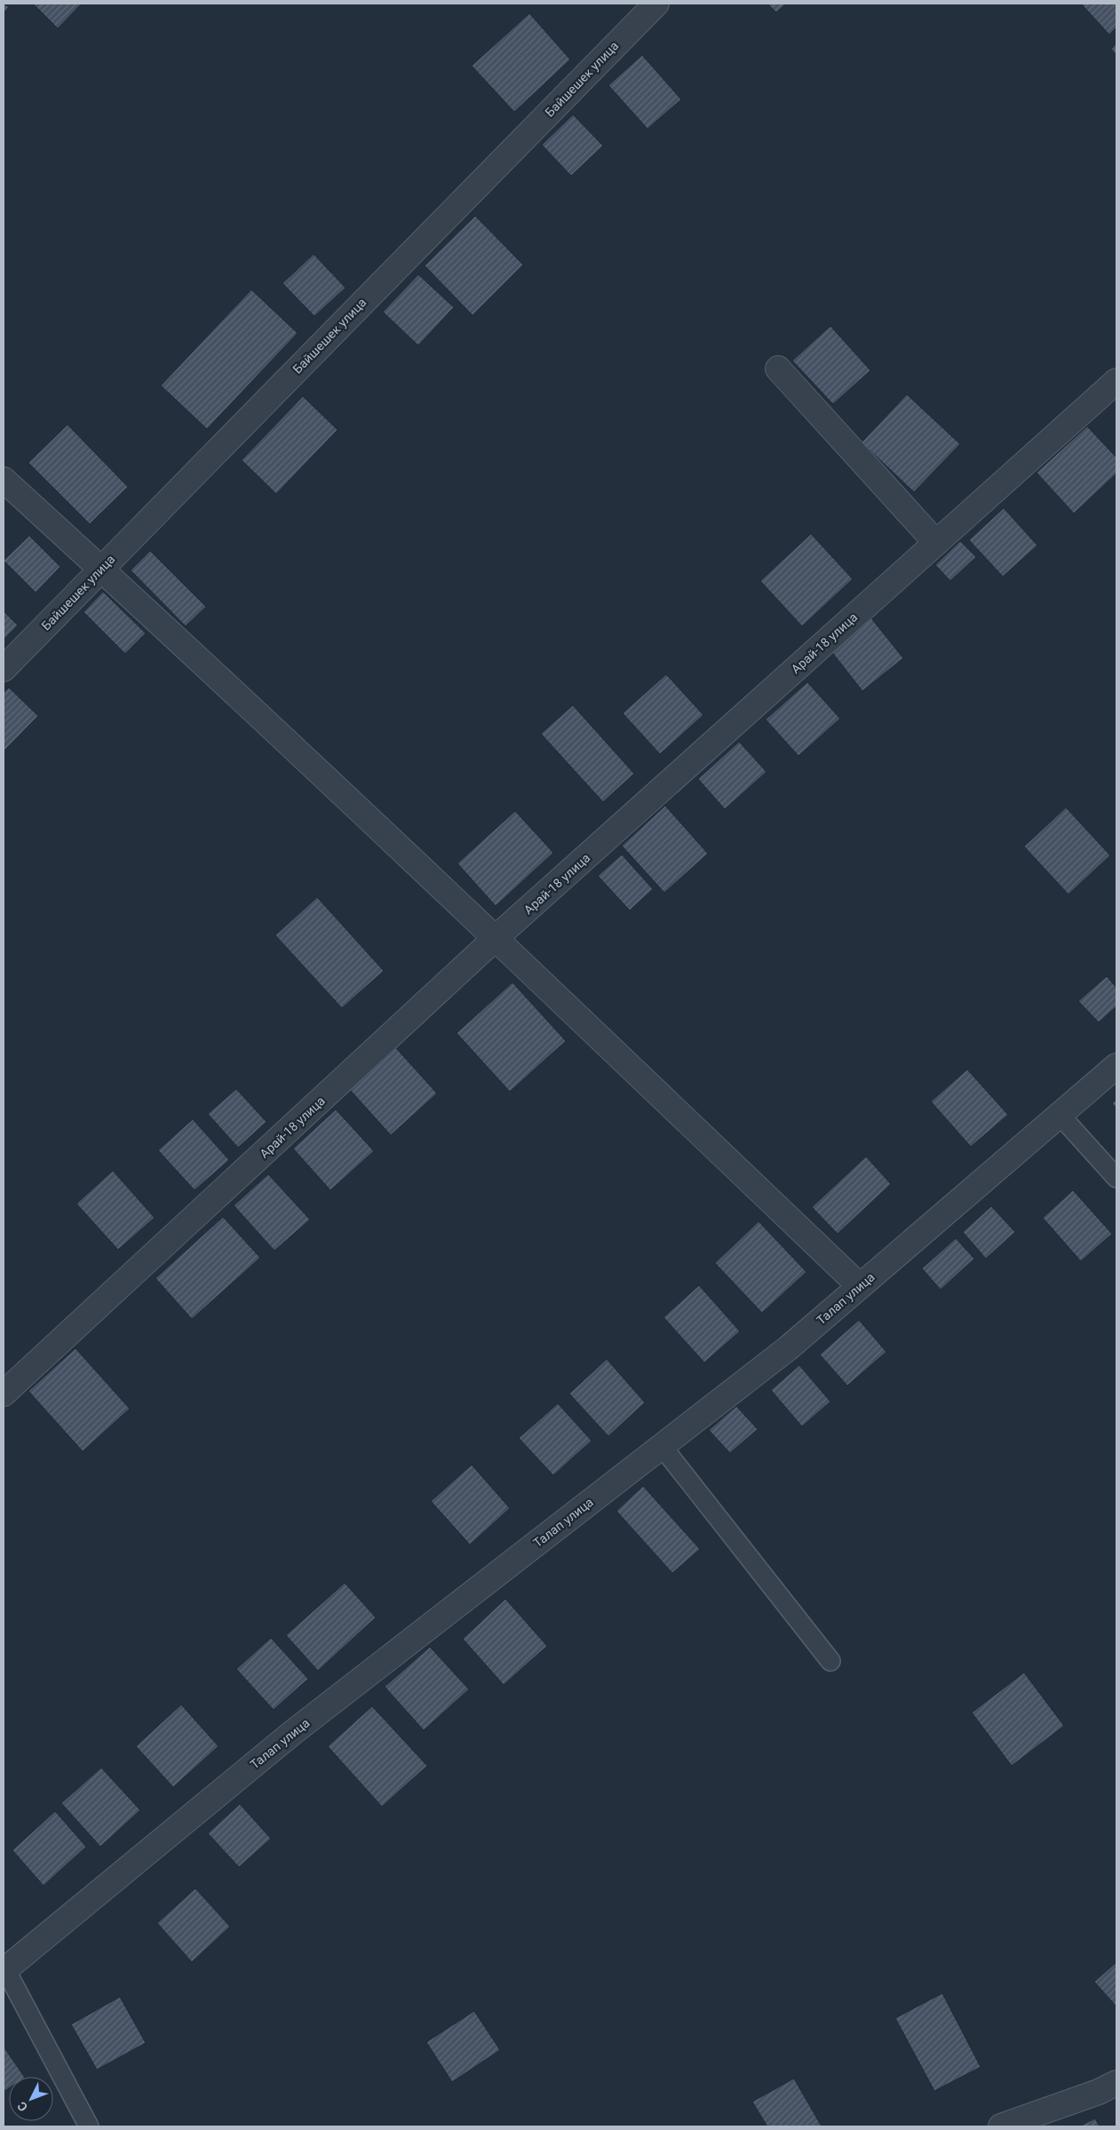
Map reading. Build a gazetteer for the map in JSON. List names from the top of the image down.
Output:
{
  "streets": {
    "street": ["Байшешек улица", "Арай-18 улица", "Талап улица"]
  },
  "north": "bottom left"
}
